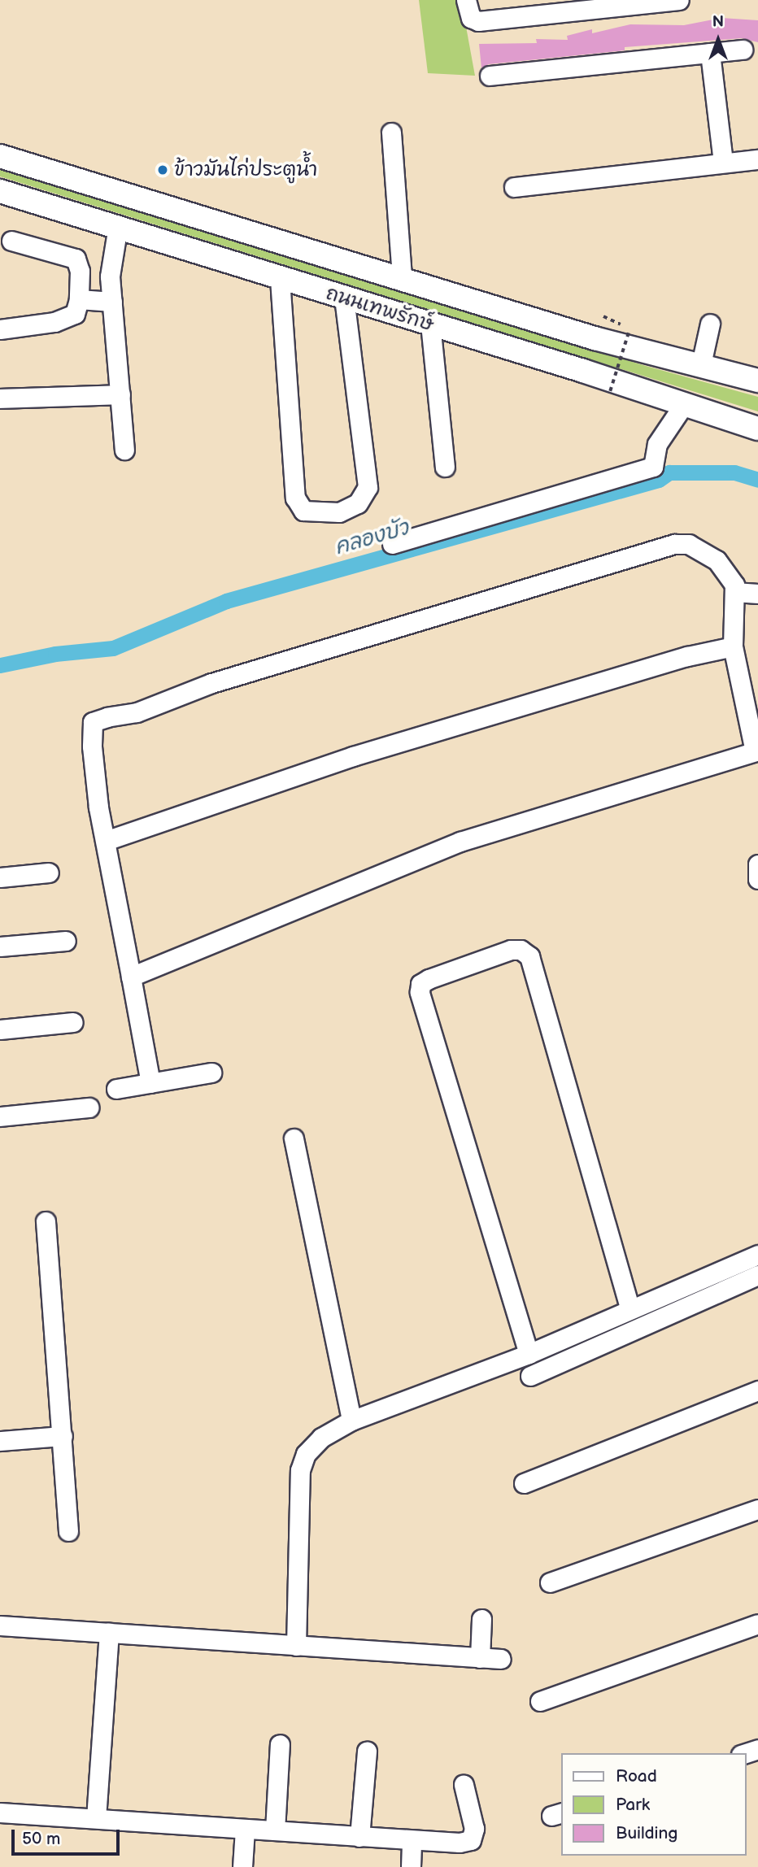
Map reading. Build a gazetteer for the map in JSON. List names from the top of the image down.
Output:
{
  "streets": {
    "main road": ["ถนนเทพรักษ์"]
  },
  "water": ["คลองบัว"],
  "places": ["ข้าวมันไก่ประตูน้ำ"],
  "legend": ["Road", "Park", "Building"],
  "scale_bar": "50 m",
  "north": "top"
}
